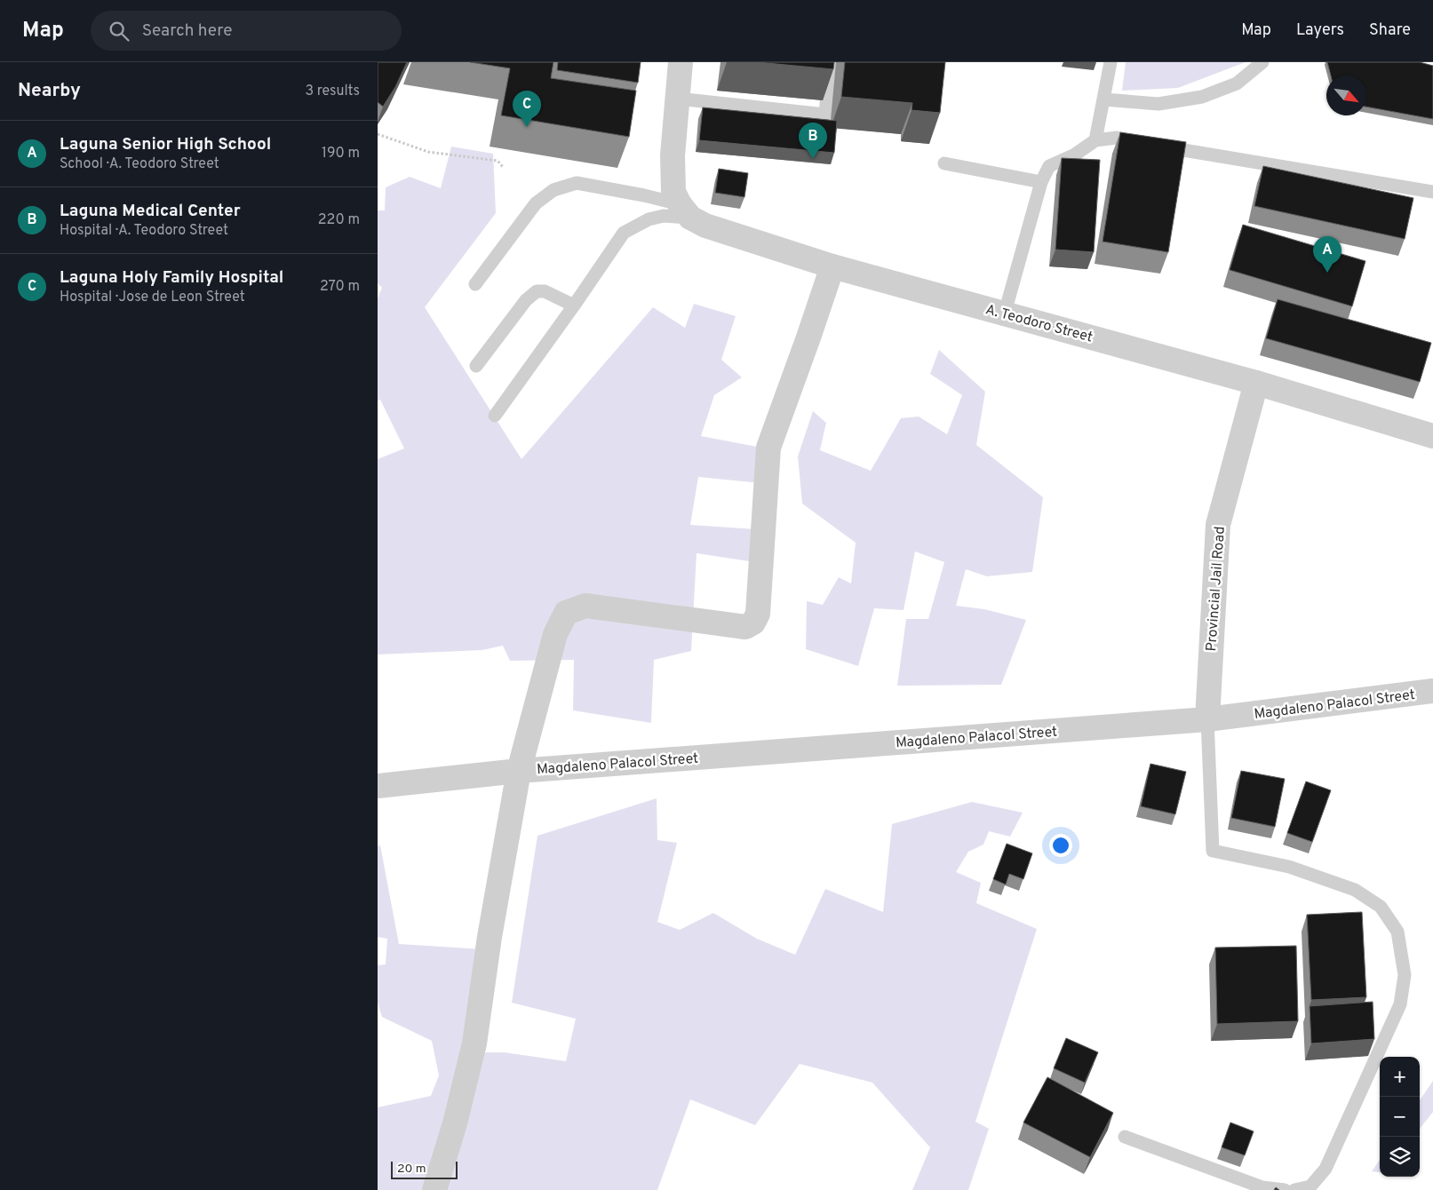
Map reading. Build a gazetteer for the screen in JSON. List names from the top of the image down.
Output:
{
  "streets": {
    "street": ["A. Teodoro Street", "Provincial Jail Road", "Magdaleno Palacol Street"]
  },
  "crossings": [
    ["A. Teodoro Street", "Provincial Jail Road"],
    ["Provincial Jail Road", "Magdaleno Palacol Street"]
  ],
  "scale_bar": "20 m",
  "north": "bottom right",
  "page": {
    "header": "Map",
    "search": "Search here",
    "nav": ["Map", "Layers", "Share"],
    "heading": ["Nearby", "3 results"],
    "pins": ["C", "B", "A"],
    "list": [
      {
        "mark": "A",
        "name": "Laguna Senior High School",
        "note": "School · A. Teodoro Street",
        "value": "190 m"
      },
      {
        "mark": "B",
        "name": "Laguna Medical Center",
        "note": "Hospital · A. Teodoro Street",
        "value": "220 m"
      },
      {
        "mark": "C",
        "name": "Laguna Holy Family Hospital",
        "note": "Hospital · Jose de Leon Street",
        "value": "270 m"
      }
    ],
    "map_buttons": ["+", "−"],
    "scale": "20 m"
  }
}
